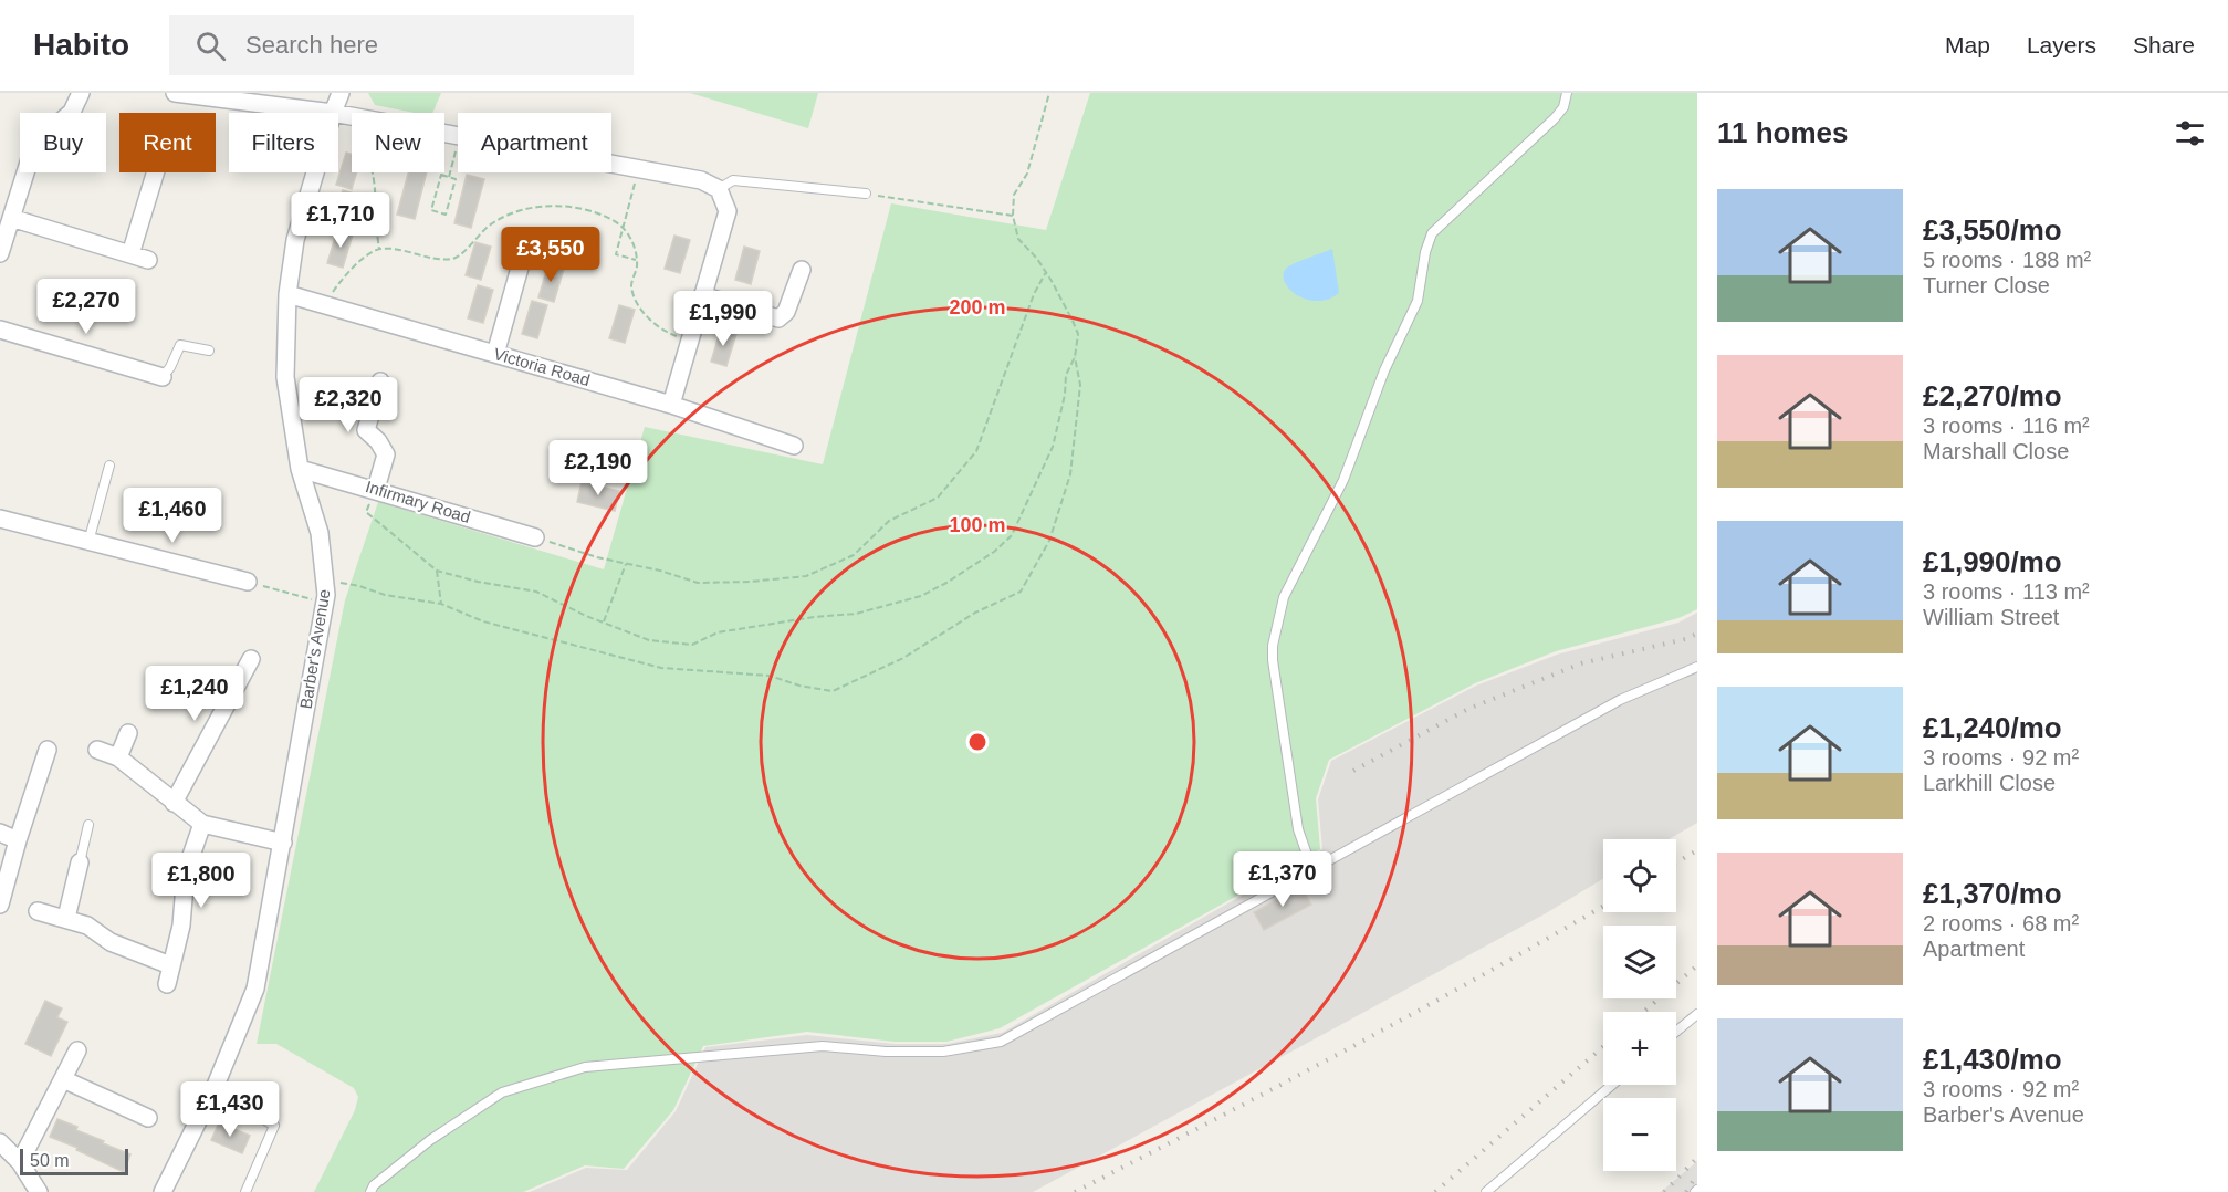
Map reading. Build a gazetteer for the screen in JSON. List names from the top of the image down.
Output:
{
  "streets": {
    "street": ["Victoria Road", "Infirmary Road", "Barber's Avenue"]
  },
  "crossings": [
    ["Victoria Road", "Barber's Avenue"],
    ["Infirmary Road", "Barber's Avenue"]
  ],
  "scale_bar": "50 m",
  "page": {
    "header": "Habito",
    "search": "Search here",
    "nav": ["Map", "Layers", "Share"],
    "heading": "11 homes",
    "chip": [
      "Buy",
      "Rent",
      "Filters",
      "New",
      "Apartment"
    ],
    "list": [
      {
        "name": "£3,550/mo",
        "note": "5 rooms · 188 m² · Turner Close"
      },
      {
        "name": "£2,270/mo",
        "note": "3 rooms · 116 m² · Marshall Close"
      },
      {
        "name": "£1,990/mo",
        "note": "3 rooms · 113 m² · William Street"
      },
      {
        "name": "£1,240/mo",
        "note": "3 rooms · 92 m² · Larkhill Close"
      },
      {
        "name": "£1,370/mo",
        "note": "2 rooms · 68 m² · Apartment"
      },
      {
        "name": "£1,430/mo",
        "note": "3 rooms · 92 m² · Barber's Avenue"
      }
    ],
    "price": [
      "£1,710",
      "£3,550",
      "£2,270",
      "£1,990",
      "£2,320",
      "£2,190",
      "£1,460",
      "£1,240",
      "£1,370",
      "£1,800",
      "£1,430"
    ],
    "map_buttons": ["+", "−"],
    "scale": "50 m"
  },
  "rings": ["200 m", "100 m"]
}
